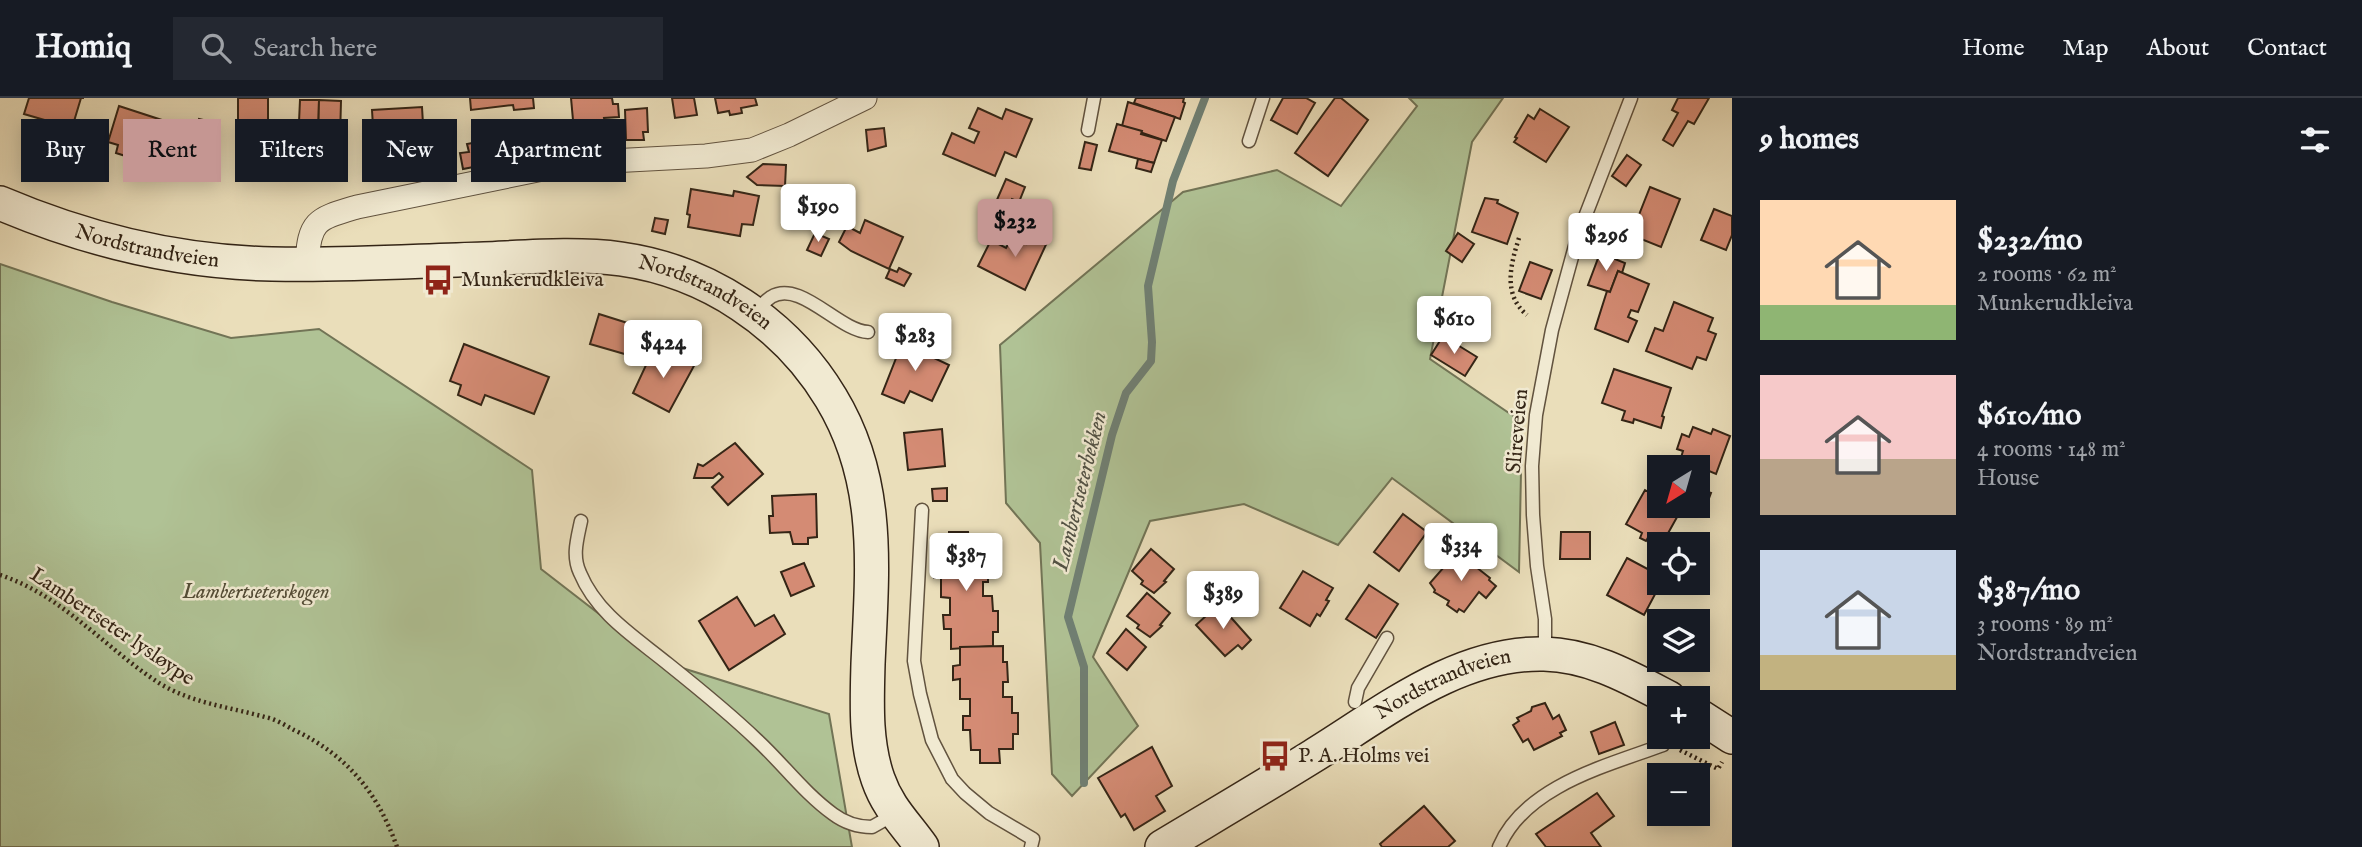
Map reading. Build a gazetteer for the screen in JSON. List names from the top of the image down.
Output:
{
  "streets": {
    "main road": ["Nordstrandveien"],
    "lane": ["Slireveien"],
    "path": ["Lambertseter lysløype"]
  },
  "crossings": [
    ["Nordstrandveien", "Slireveien"]
  ],
  "water": ["Lambertseterbekken"],
  "parks": ["Lambertseterskogen"],
  "places": {
    "bus stop": ["Munkerudkleiva", "P. A. Holms vei"]
  },
  "north": "bottom left",
  "page": {
    "header": "Homiq",
    "search": "Search here",
    "nav": [
      "Home",
      "Map",
      "About",
      "Contact"
    ],
    "heading": "9 homes",
    "chip": [
      "Buy",
      "Rent",
      "Filters",
      "New",
      "Apartment"
    ],
    "list": [
      {
        "name": "$232/mo",
        "note": "2 rooms · 62 m² · Munkerudkleiva"
      },
      {
        "name": "$610/mo",
        "note": "4 rooms · 148 m² · House"
      },
      {
        "name": "$387/mo",
        "note": "3 rooms · 89 m² · Nordstrandveien"
      }
    ],
    "price": [
      "$190",
      "$232",
      "$296",
      "$610",
      "$283",
      "$424",
      "$334",
      "$387",
      "$389"
    ],
    "map_buttons": ["+", "−"]
  }
}
